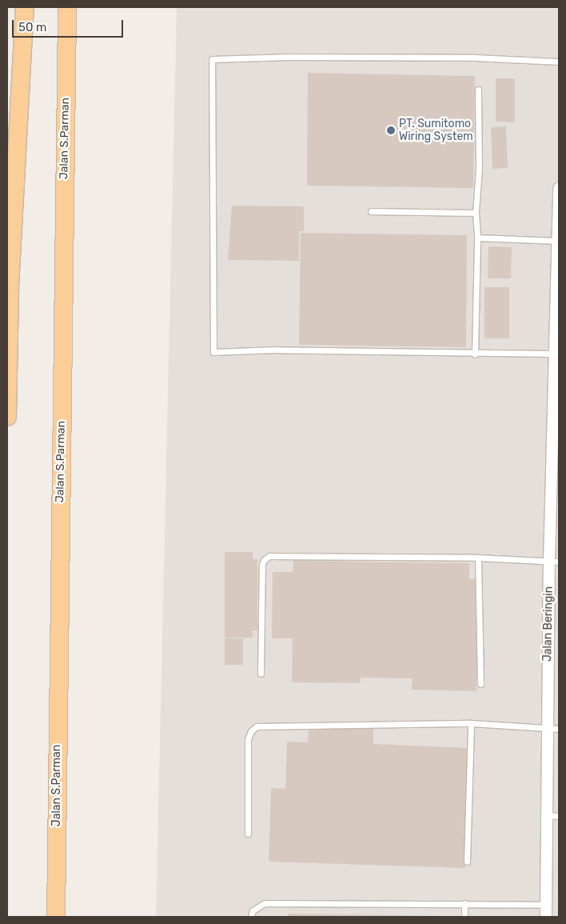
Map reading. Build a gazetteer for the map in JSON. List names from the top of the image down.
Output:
{
  "streets": {
    "main road": ["Jalan S.Parman"],
    "street": ["Jalan Beringin"]
  },
  "places": ["PT. Sumitomo Wiring System"],
  "scale_bar": "50 m"
}
